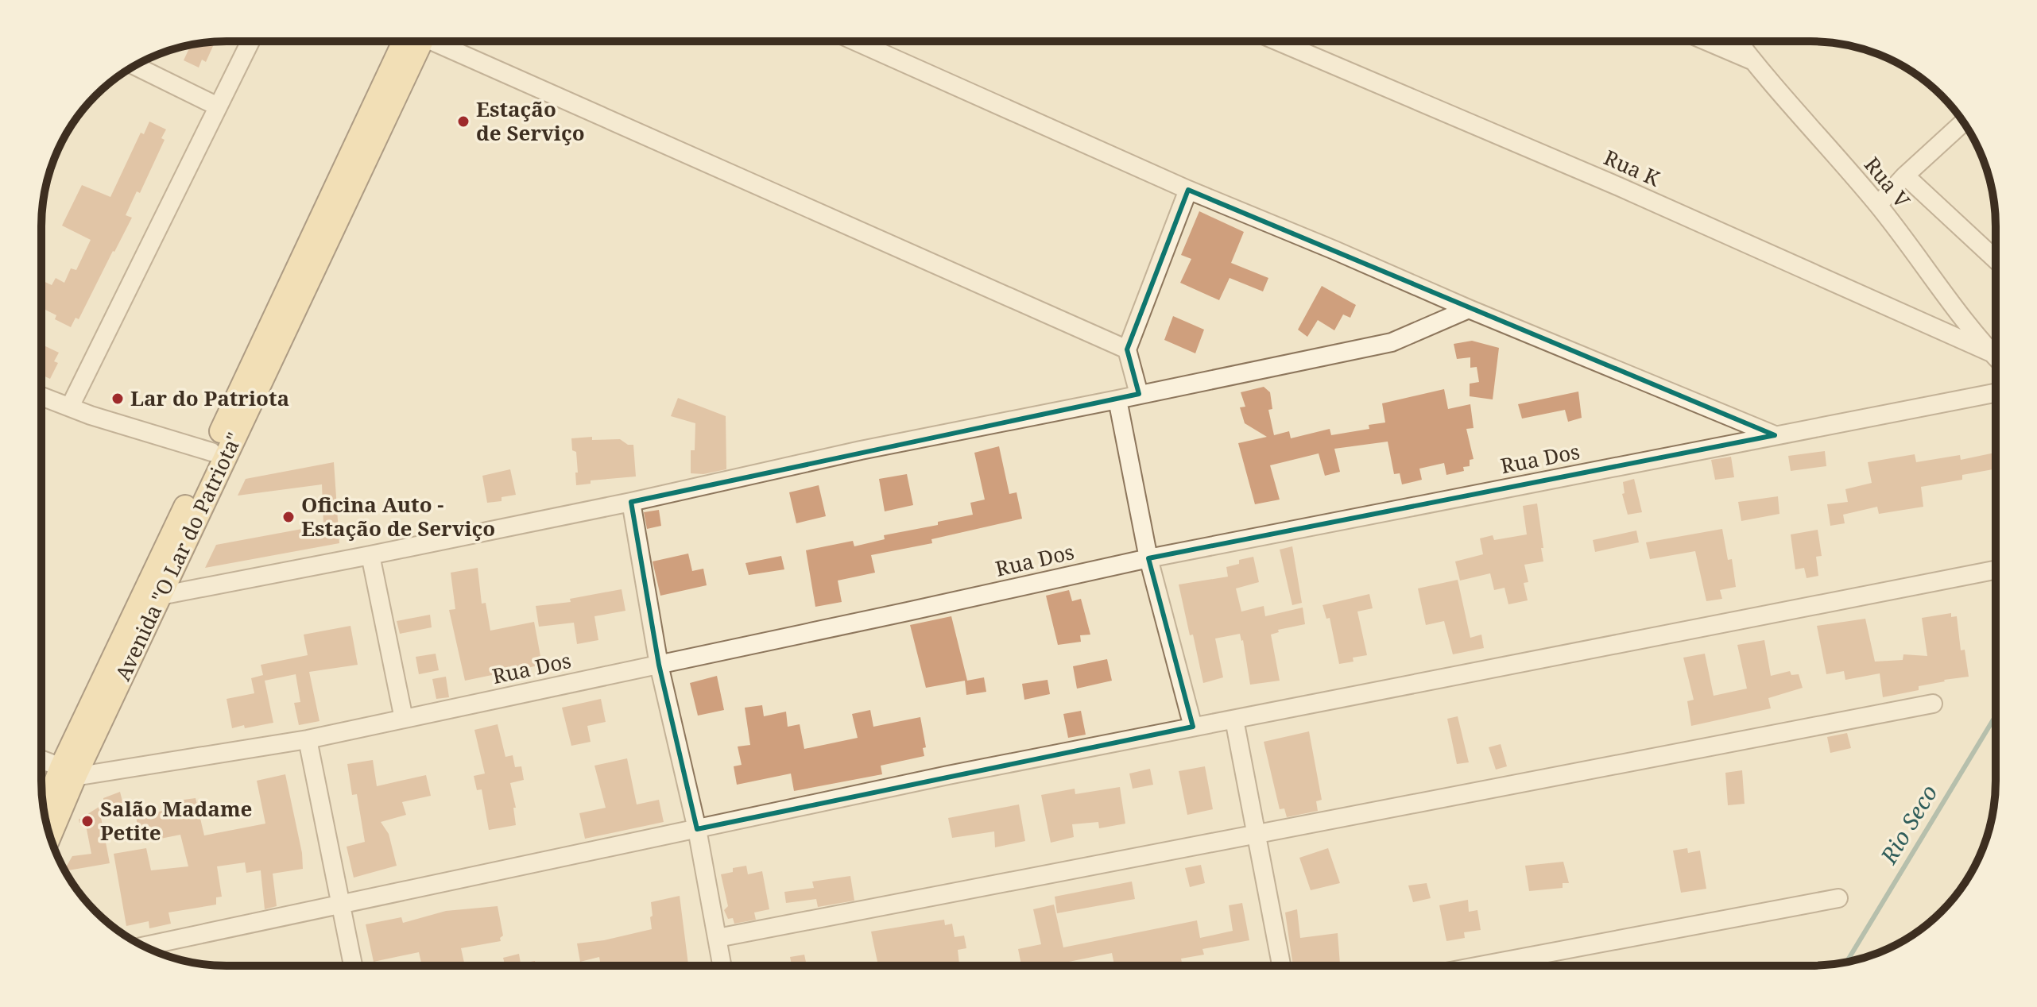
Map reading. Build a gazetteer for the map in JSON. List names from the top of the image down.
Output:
{
  "streets": {
    "main road": ["Avenida \"O Lar do Patriota\""],
    "street": ["Rua K", "Rua V", "Rua Dos"]
  },
  "crossings": [
    ["Rua K", "Rua V"],
    ["Rua Dos", "Avenida \"O Lar do Patriota\""]
  ],
  "water": ["Rio Seco"],
  "places": [
    "Estação de Serviço",
    "Lar do Patriota",
    "Oficina Auto - Estação de Serviço",
    "Salão Madame Petite"
  ]
}
